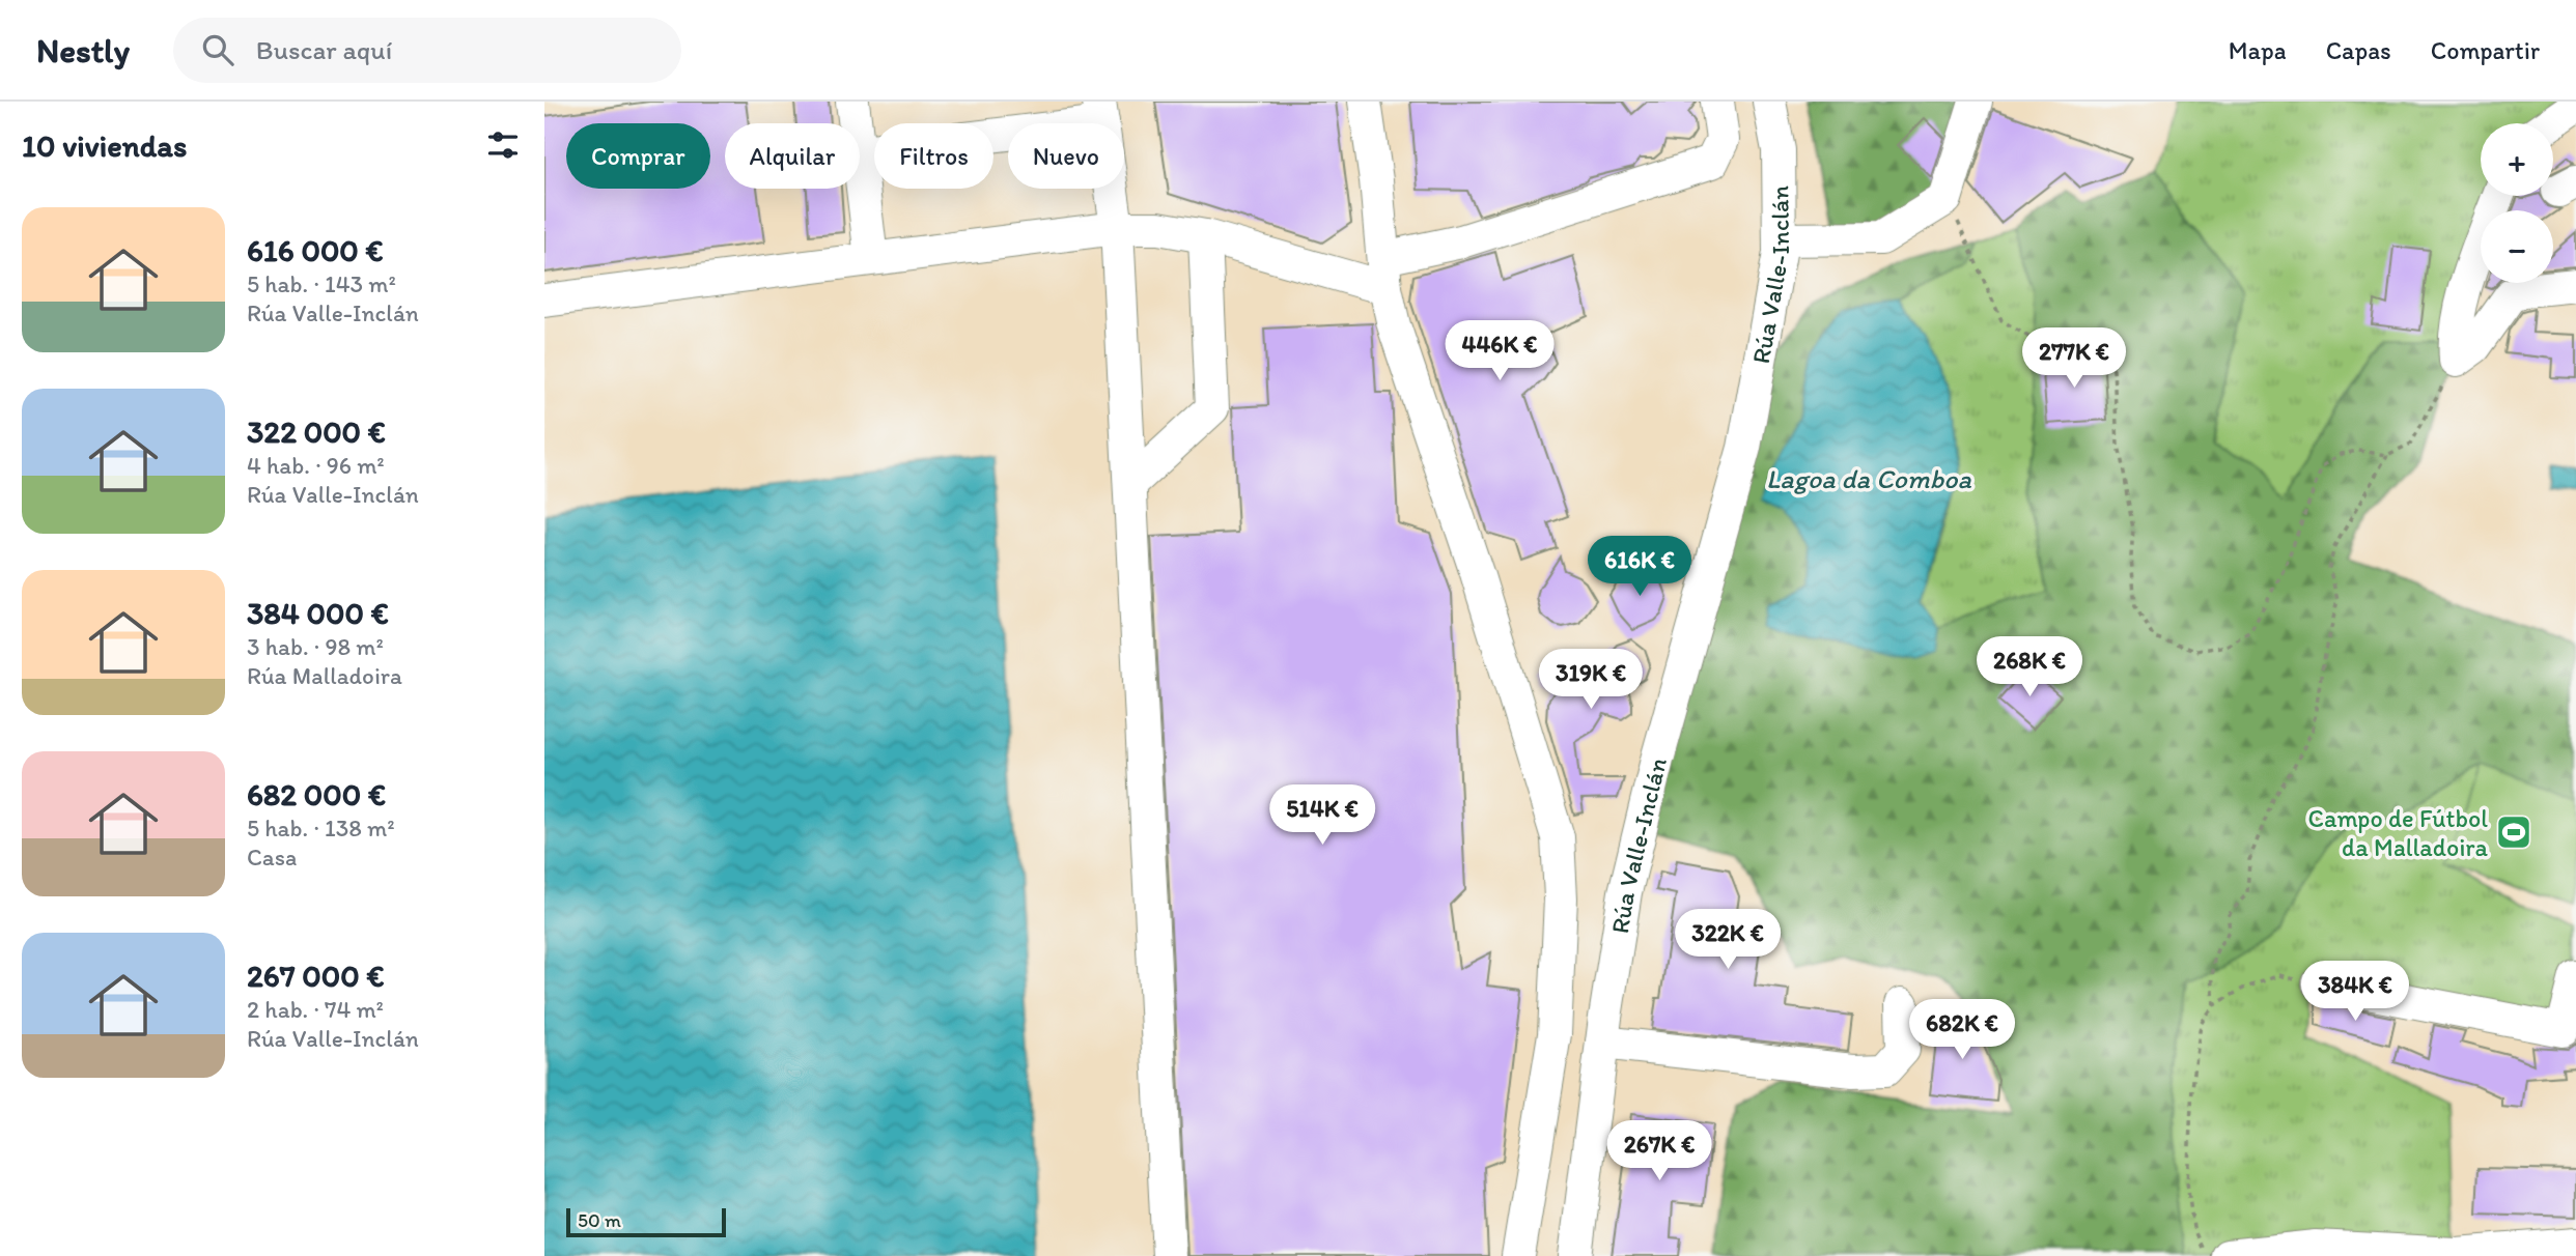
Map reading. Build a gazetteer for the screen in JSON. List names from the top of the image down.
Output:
{
  "streets": {
    "street": ["Rúa Valle-Inclán"]
  },
  "water": ["Lagoa da Comboa"],
  "places": {
    "sports": ["Campo de Fútbol da Malladoira"]
  },
  "scale_bar": "50 m",
  "page": {
    "header": "Nestly",
    "search": "Buscar aquí",
    "nav": ["Mapa", "Capas", "Compartir"],
    "heading": "10 viviendas",
    "map_buttons": ["+", "−"],
    "chip": [
      "Comprar",
      "Alquilar",
      "Filtros",
      "Nuevo"
    ],
    "list": [
      {
        "name": "616 000 €",
        "note": "5 hab. · 143 m² · Rúa Valle-Inclán"
      },
      {
        "name": "322 000 €",
        "note": "4 hab. · 96 m² · Rúa Valle-Inclán"
      },
      {
        "name": "384 000 €",
        "note": "3 hab. · 98 m² · Rúa Malladoira"
      },
      {
        "name": "682 000 €",
        "note": "5 hab. · 138 m² · Casa"
      },
      {
        "name": "267 000 €",
        "note": "2 hab. · 74 m² · Rúa Valle-Inclán"
      }
    ],
    "price": [
      "446K €",
      "277K €",
      "616K €",
      "268K €",
      "319K €",
      "514K €",
      "322K €",
      "384K €",
      "682K €",
      "267K €"
    ],
    "scale": "50 m"
  }
}
